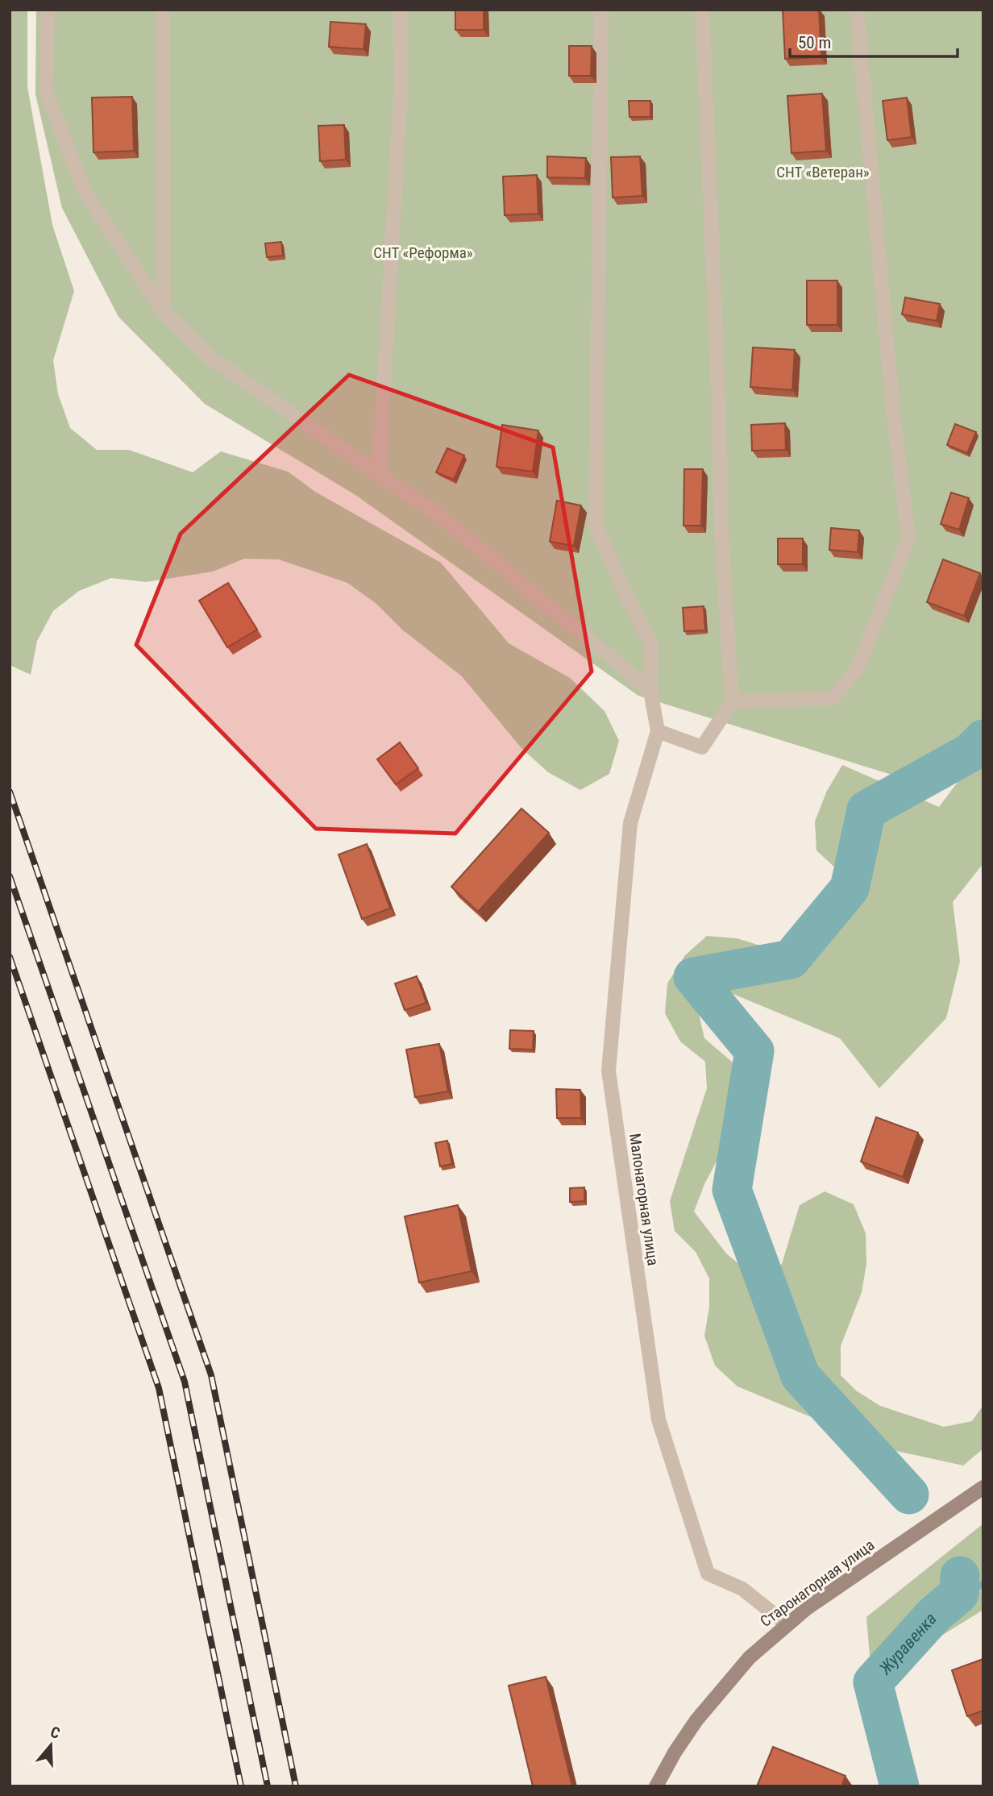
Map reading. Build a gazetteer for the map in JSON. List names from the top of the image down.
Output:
{
  "streets": {
    "main road": ["Старонагорная улица"],
    "street": ["Малонагорная улица"]
  },
  "crossings": [
    ["Малонагорная улица", "Старонагорная улица"]
  ],
  "water": ["Журавенка"],
  "parks": ["СНТ «Ветеран»", "СНТ «Реформа»"],
  "scale_bar": "50 m",
  "north": "top"
}
